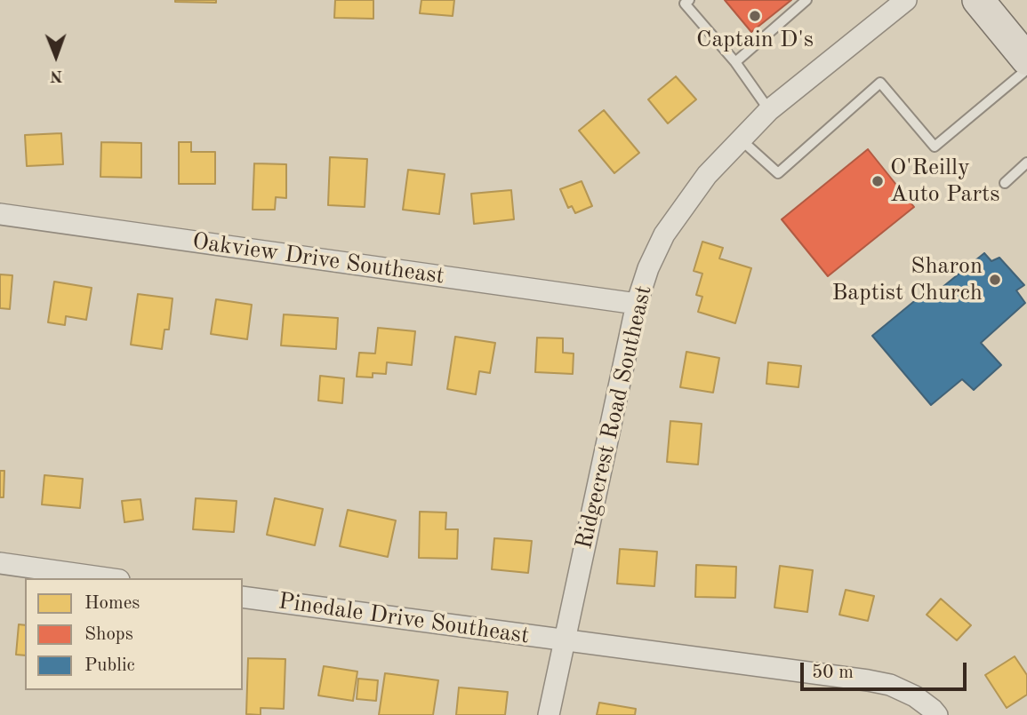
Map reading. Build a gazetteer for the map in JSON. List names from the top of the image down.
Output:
{
  "streets": {
    "street": ["Oakview Drive Southeast", "Ridgecrest Road Southeast", "Pinedale Drive Southeast"]
  },
  "crossings": [
    ["Oakview Drive Southeast", "Ridgecrest Road Southeast"],
    ["Ridgecrest Road Southeast", "Pinedale Drive Southeast"]
  ],
  "places": ["Captain D's", "O'Reilly Auto Parts", "Sharon Baptist Church"],
  "legend": ["Homes", "Shops", "Public"],
  "scale_bar": "50 m",
  "north": "bottom"
}
